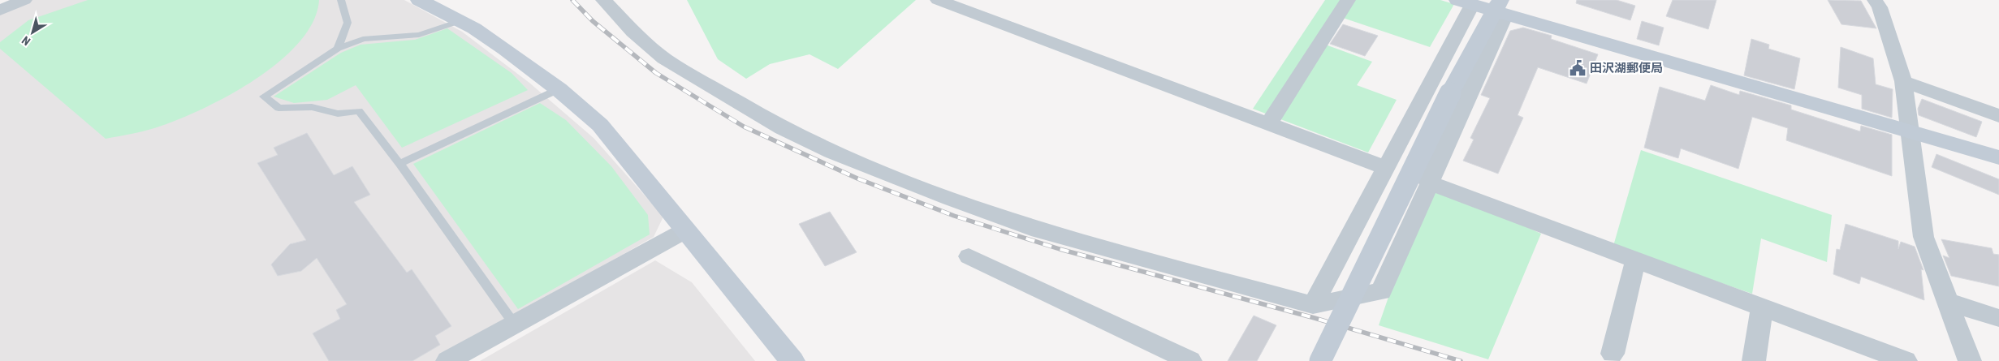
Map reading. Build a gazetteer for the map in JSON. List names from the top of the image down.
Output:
{
  "places": {
    "public building": ["田沢湖郵便局"]
  },
  "north": "bottom left"
}
